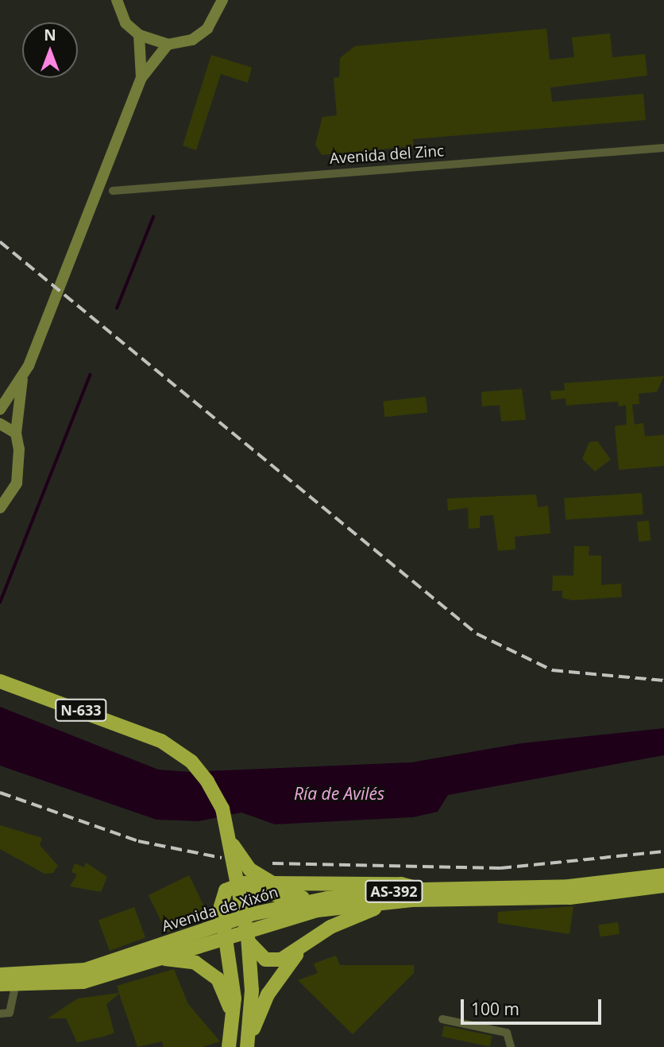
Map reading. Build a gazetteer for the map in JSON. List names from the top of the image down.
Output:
{
  "streets": {
    "highway": ["N-633", "AS-392", "Avenida de Xixón"],
    "street": ["Avenida del Zinc"]
  },
  "water": ["Ría de Avilés"],
  "scale_bar": "100 m",
  "north": "top"
}
